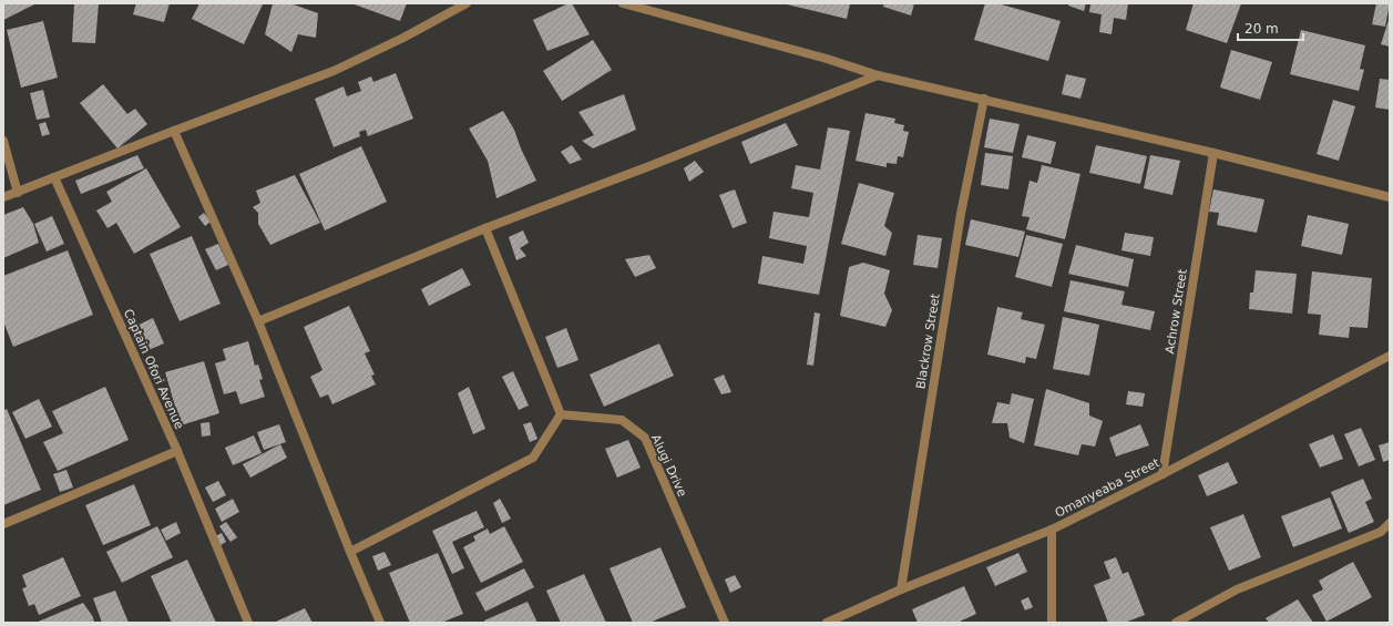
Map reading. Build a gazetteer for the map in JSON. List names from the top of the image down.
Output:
{
  "streets": {
    "street": [
      "Achrow Street",
      "Blackrow Street",
      "Captain Ofori Avenue",
      "Alugi Drive",
      "Omanyeaba Street"
    ]
  },
  "crossings": [
    ["Achrow Street", "Omanyeaba Street"],
    ["Blackrow Street", "Omanyeaba Street"]
  ],
  "scale_bar": "20 m"
}
